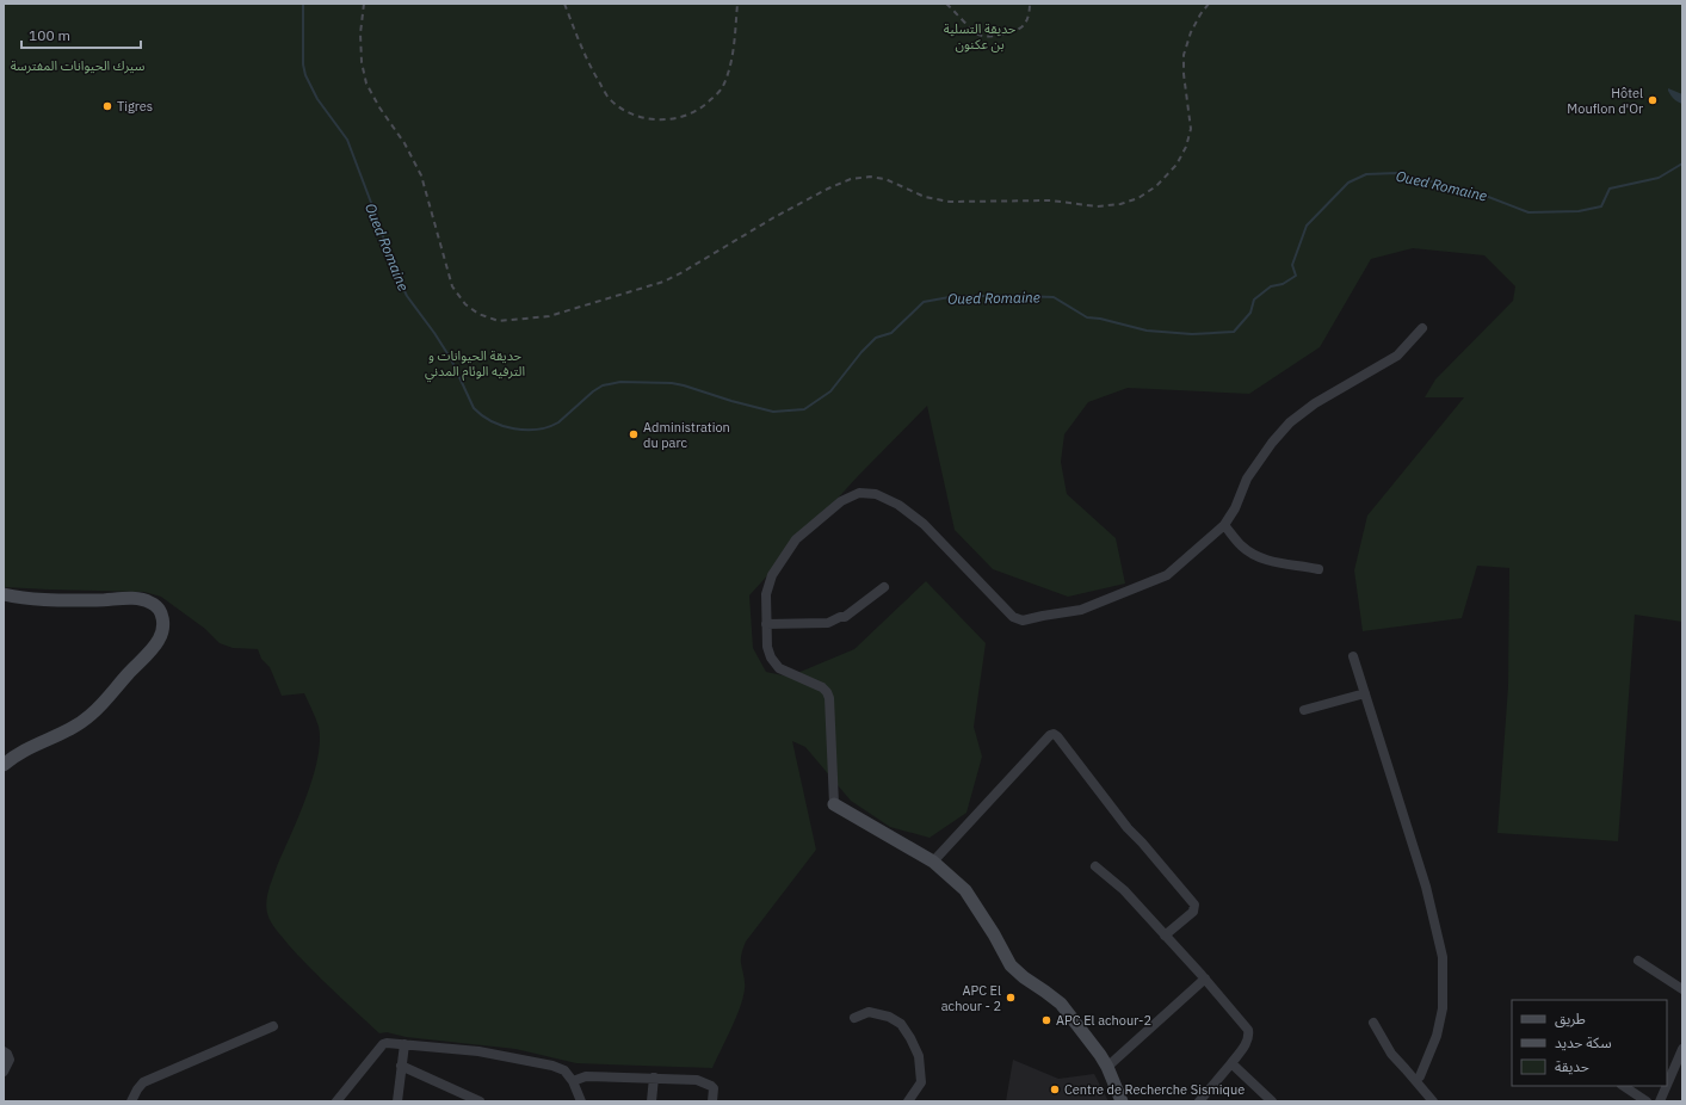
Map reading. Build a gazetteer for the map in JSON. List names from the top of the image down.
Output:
{
  "water": ["Oued Romaine"],
  "parks": ["حديقة التسلية بن عكنون", "سيرك الحيوانات المفترسة", "حديقة الحيوانات و الترفيه الوئام المدني"],
  "places": [
    "Hôtel Mouflon d'Or",
    "Tigres",
    "Administration du parc",
    "APC El achour - 2",
    "APC El achour-2",
    "Centre de Recherche Sismique"
  ],
  "legend": ["طريق", "سكة حديد", "حديقة"],
  "scale_bar": "100 m"
}
